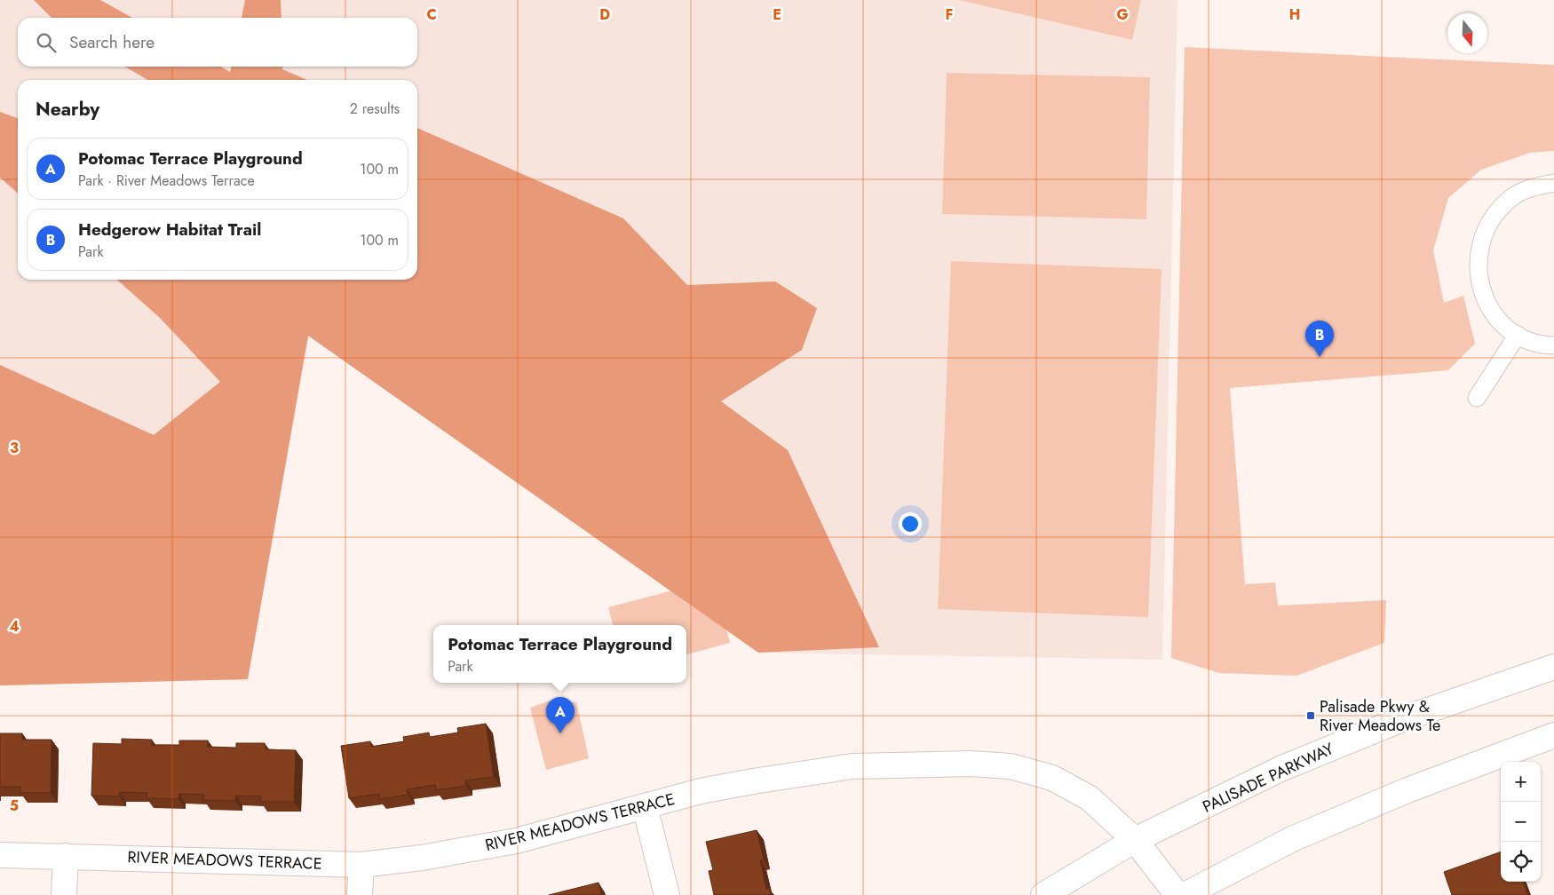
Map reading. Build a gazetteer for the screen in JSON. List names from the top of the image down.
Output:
{
  "streets": {
    "street": ["PALISADE PARKWAY", "RIVER MEADOWS TERRACE"]
  },
  "crossings": [
    ["PALISADE PARKWAY", "RIVER MEADOWS TERRACE"]
  ],
  "places": {
    "transit": ["Palisade Pkwy & River Meadows Te"]
  },
  "north": "bottom",
  "page": {
    "search": "Search here",
    "heading": ["Nearby", "2 results"],
    "list": [
      {
        "mark": "A",
        "name": "Potomac Terrace Playground",
        "note": "Park · River Meadows Terrace",
        "value": "100 m"
      },
      {
        "mark": "B",
        "name": "Hedgerow Habitat Trail",
        "note": "Park",
        "value": "100 m"
      }
    ],
    "pins": ["B", "A"],
    "popup": ["Potomac Terrace Playground", "Park"],
    "map_buttons": ["+", "−"]
  },
  "grid": {
    "columns": [
      "C",
      "D",
      "E",
      "F",
      "G",
      "H"
    ],
    "rows": ["3", "4", "5"]
  }
}
